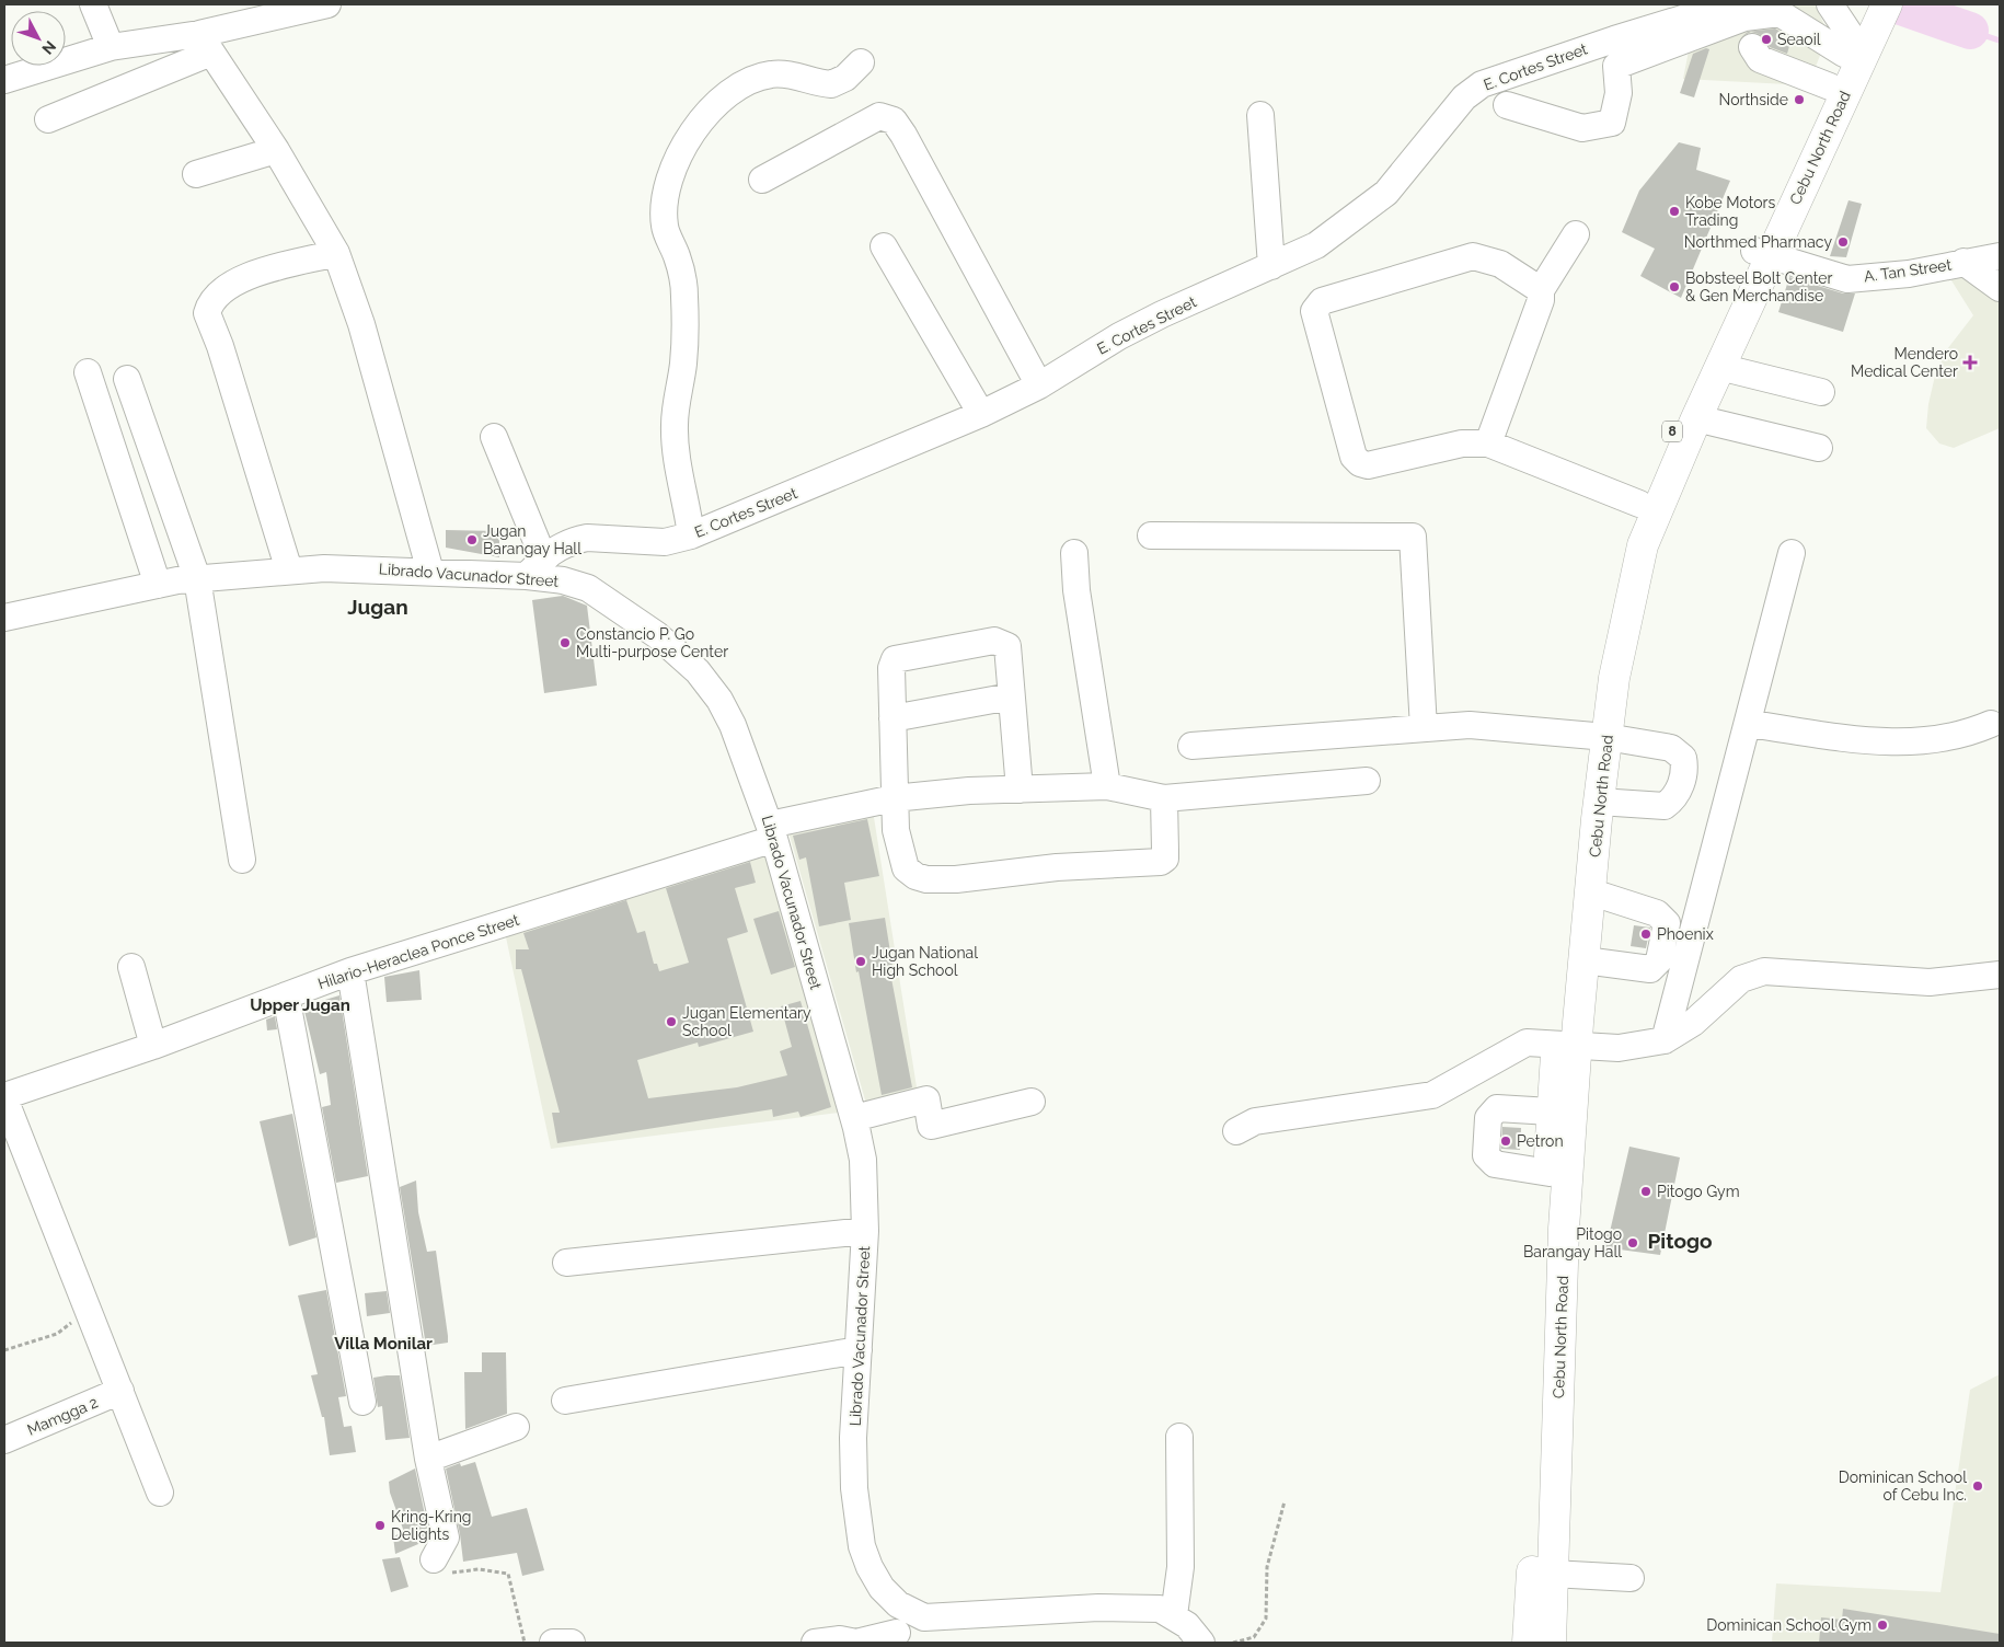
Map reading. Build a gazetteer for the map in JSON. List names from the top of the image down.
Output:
{
  "streets": {
    "main road": ["Cebu North Road", "8"],
    "street": [
      "E. Cortes Street",
      "A. Tan Street",
      "Librado Vacunador Street",
      "Hilario-Heraclea Ponce Street",
      "Mamgga 2"
    ]
  },
  "crossings": [
    ["E. Cortes Street", "Librado Vacunador Street"],
    ["Cebu North Road", "A. Tan Street"],
    ["Librado Vacunador Street", "Hilario-Heraclea Ponce Street"]
  ],
  "districts": [
    "Jugan",
    "Upper Jugan",
    "Pitogo",
    "Villa Monilar"
  ],
  "places": {
    "other": [
      "Seaoil",
      "Northside",
      "Kobe Motors Trading",
      "Northmed Pharmacy",
      "Bobsteel Bolt Center & Gen Merchandise",
      "Jugan Barangay Hall",
      "Constancio P. Go Multi-purpose Center",
      "Phoenix",
      "Jugan National High School",
      "Jugan Elementary School",
      "Petron",
      "Pitogo Gym",
      "Pitogo Barangay Hall",
      "Dominican School of Cebu Inc.",
      "Kring-Kring Delights",
      "Dominican School Gym"
    ],
    "health": ["Mendero Medical Center"]
  },
  "north": "bottom right"
}
